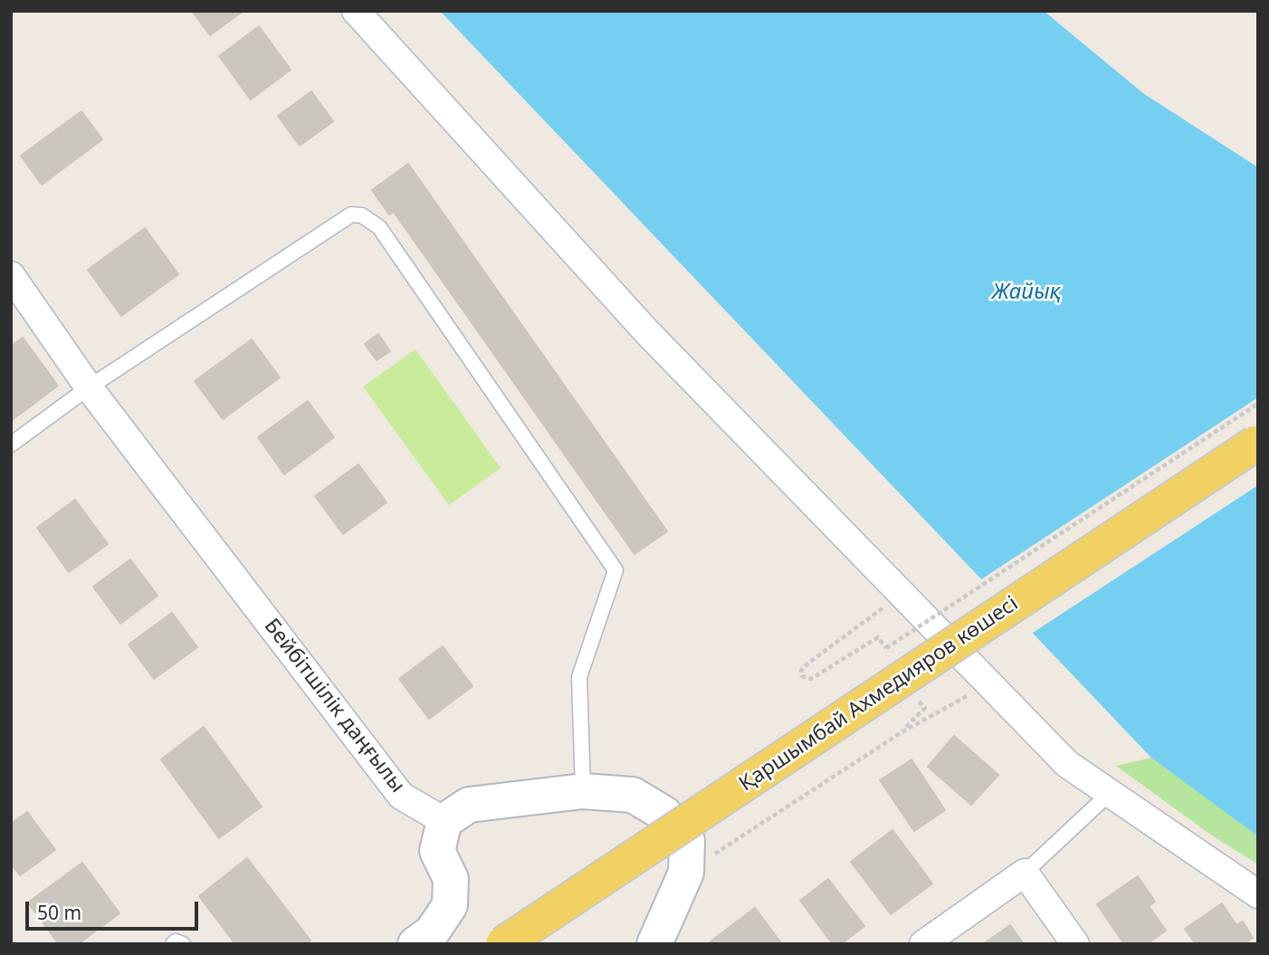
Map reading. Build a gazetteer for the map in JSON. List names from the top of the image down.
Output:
{
  "streets": {
    "main road": ["Қаршымбай Ахмедияров көшесі"],
    "street": ["Бейбітшілік даңғылы"]
  },
  "water": ["Жайық"],
  "scale_bar": "50 m"
}
